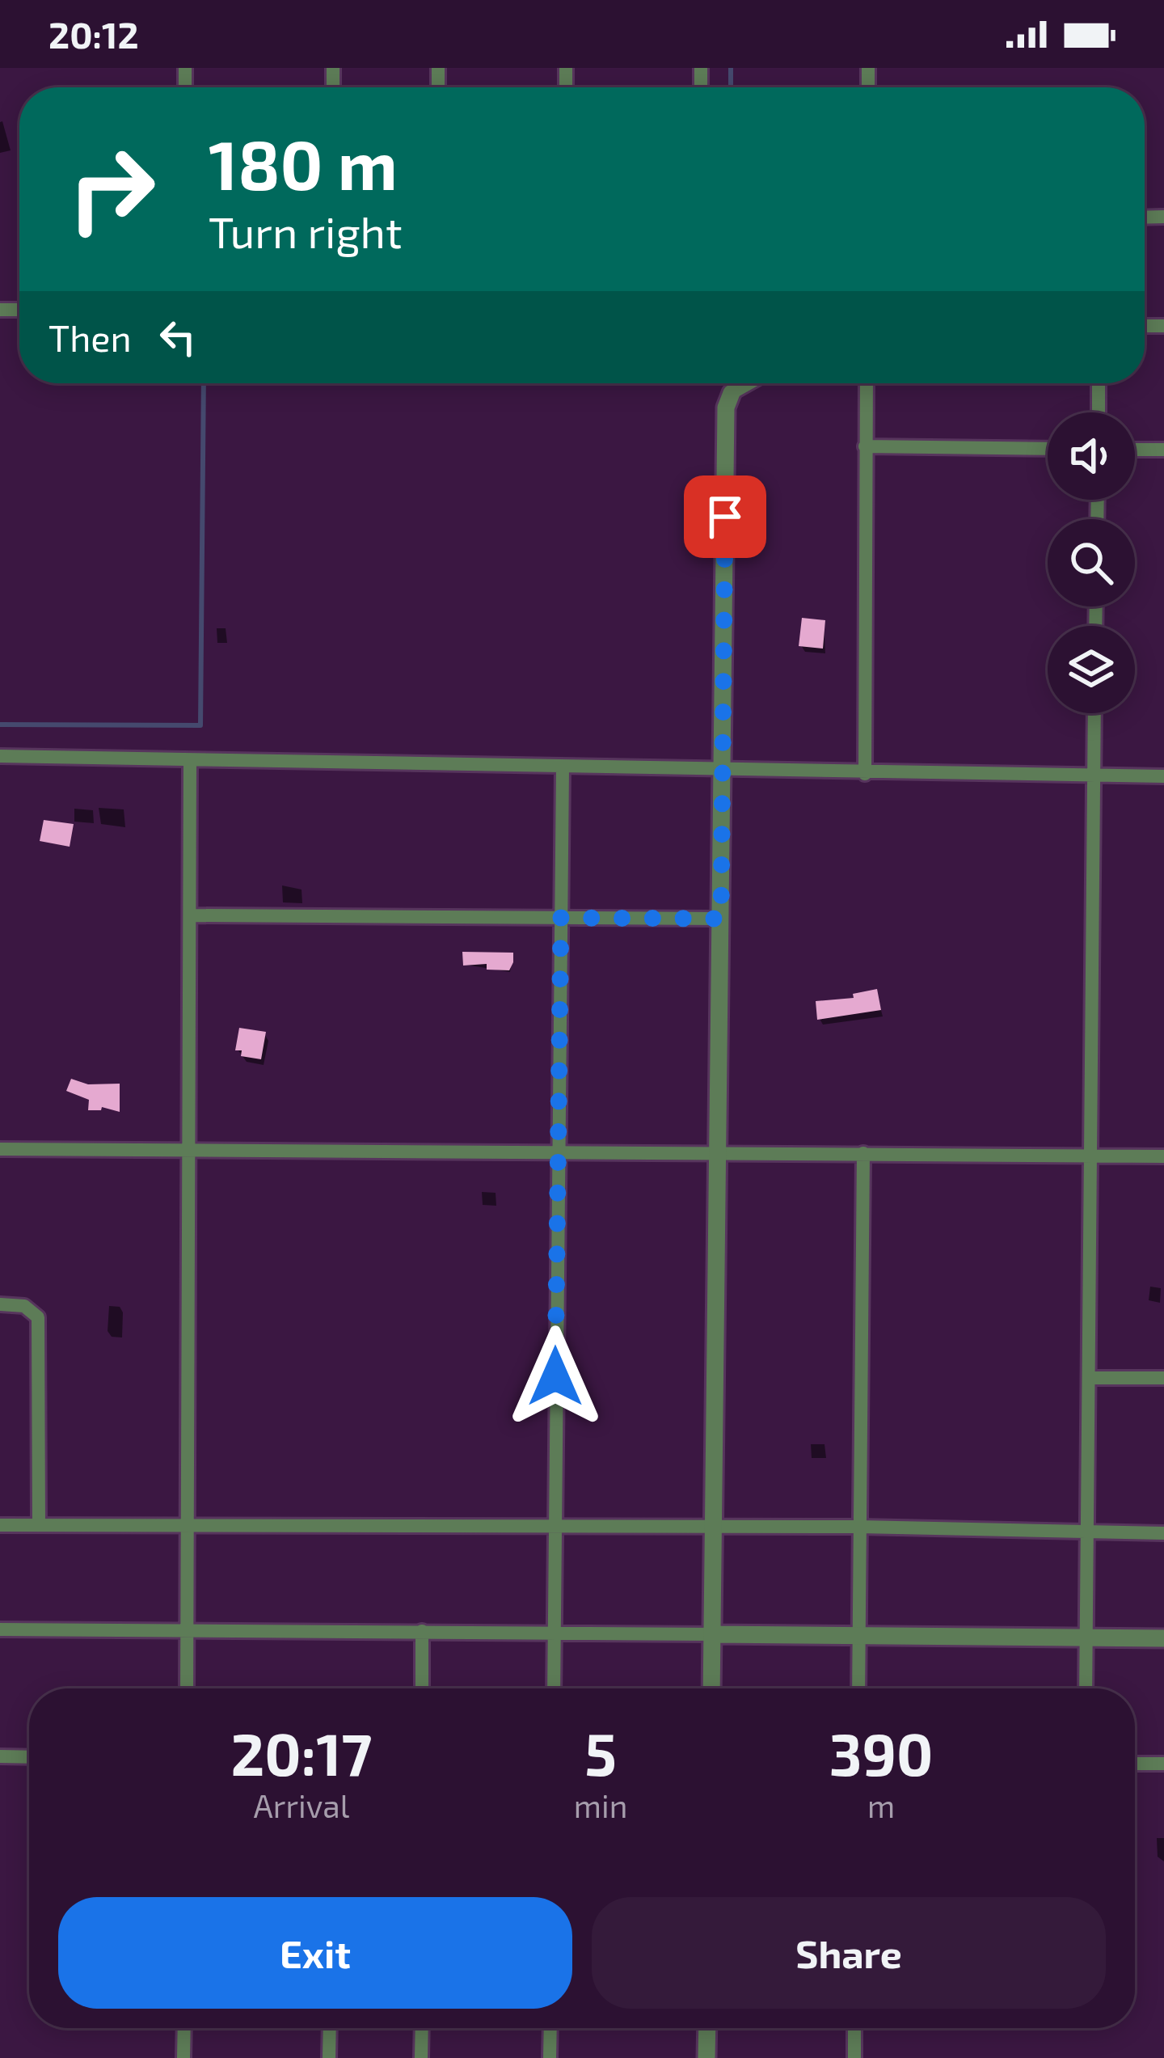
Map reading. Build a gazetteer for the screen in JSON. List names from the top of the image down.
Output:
{
  "page": {
    "status": "20:12",
    "turn": ["180 m", "Turn right"],
    "then": "Then",
    "eta": [
      "20:17",
      "Arrival",
      "5",
      "min",
      "390",
      "m"
    ],
    "buttons": ["Exit", "Share"]
  }
}
